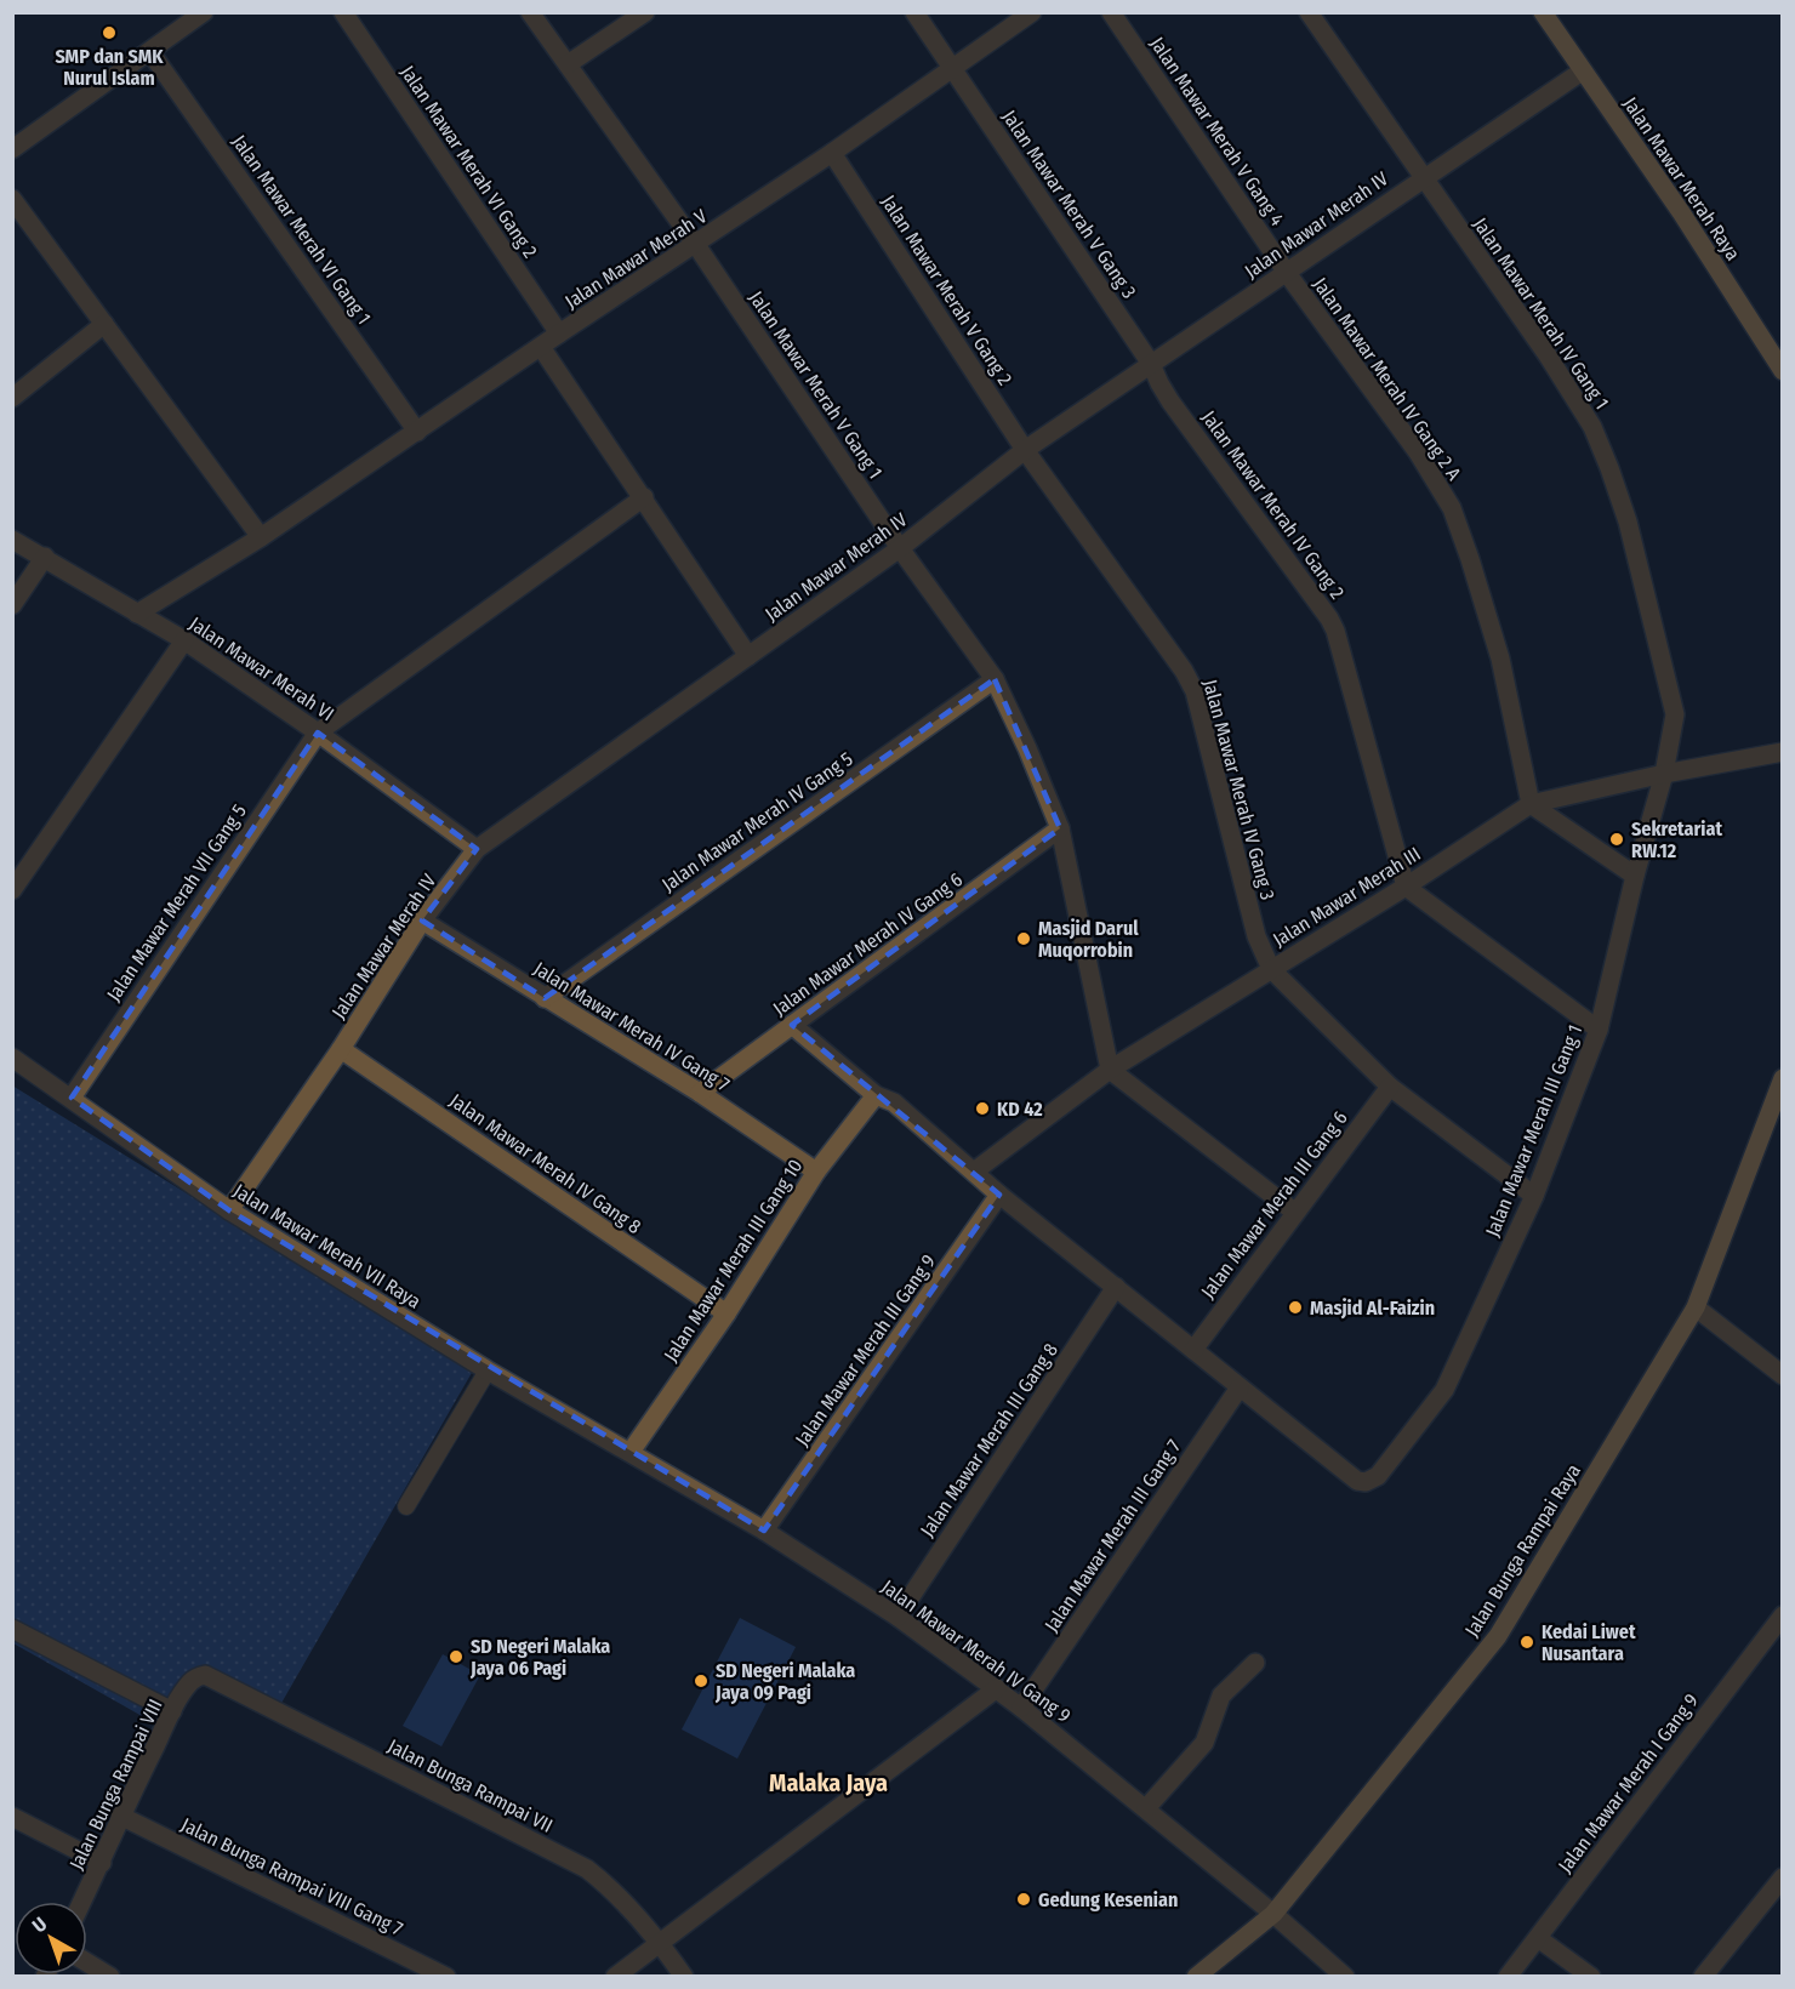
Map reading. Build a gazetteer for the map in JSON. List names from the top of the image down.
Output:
{
  "streets": {
    "street": [
      "Jalan Mawar Merah V Gang 4",
      "Jalan Mawar Merah VI Gang 2",
      "Jalan Mawar Merah Raya",
      "Jalan Mawar Merah V Gang 3",
      "Jalan Mawar Merah IV",
      "Jalan Mawar Merah VI Gang 1",
      "Jalan Mawar Merah V",
      "Jalan Mawar Merah V Gang 2",
      "Jalan Mawar Merah IV Gang 1",
      "Jalan Mawar Merah IV Gang 2 A",
      "Jalan Mawar Merah V Gang 1",
      "Jalan Mawar Merah IV Gang 2",
      "Jalan Mawar Merah VI",
      "Jalan Mawar Merah IV Gang 3",
      "Jalan Mawar Merah IV Gang 5",
      "Jalan Mawar Merah III",
      "Jalan Mawar Merah VII Gang 5",
      "Jalan Mawar Merah IV Gang 6",
      "Jalan Mawar Merah IV Gang 7",
      "Jalan Mawar Merah III Gang 1",
      "Jalan Mawar Merah IV Gang 8",
      "Jalan Mawar Merah III Gang 6",
      "Jalan Mawar Merah VII Raya",
      "Jalan Mawar Merah III Gang 10",
      "Jalan Mawar Merah III Gang 9",
      "Jalan Mawar Merah III Gang 8",
      "Jalan Mawar Merah III Gang 7",
      "Jalan Bunga Rampai Raya",
      "Jalan Mawar Merah IV Gang 9",
      "Jalan Mawar Merah I Gang 9",
      "Jalan Bunga Rampai VIII",
      "Jalan Bunga Rampai VII",
      "Jalan Bunga Rampai VIII Gang 7"
    ]
  },
  "crossings": [
    ["Jalan Mawar Merah V Gang 4", "Jalan Mawar Merah IV"],
    ["Jalan Mawar Merah V Gang 4", "Jalan Mawar Merah IV Gang 2 A"],
    ["Jalan Mawar Merah VI Gang 2", "Jalan Mawar Merah V"],
    ["Jalan Mawar Merah Raya", "Jalan Mawar Merah IV"],
    ["Jalan Mawar Merah V Gang 3", "Jalan Mawar Merah IV"],
    ["Jalan Mawar Merah V Gang 3", "Jalan Mawar Merah V"],
    ["Jalan Mawar Merah V Gang 3", "Jalan Mawar Merah IV Gang 2"],
    ["Jalan Mawar Merah IV", "Jalan Mawar Merah V Gang 2"],
    ["Jalan Mawar Merah IV", "Jalan Mawar Merah IV Gang 1"],
    ["Jalan Mawar Merah IV", "Jalan Mawar Merah IV Gang 2 A"],
    ["Jalan Mawar Merah IV", "Jalan Mawar Merah V Gang 1"],
    ["Jalan Mawar Merah IV", "Jalan Mawar Merah IV Gang 2"],
    ["Jalan Mawar Merah IV", "Jalan Mawar Merah VI"],
    ["Jalan Mawar Merah IV", "Jalan Mawar Merah IV Gang 3"],
    ["Jalan Mawar Merah IV", "Jalan Mawar Merah IV Gang 7"],
    ["Jalan Mawar Merah IV", "Jalan Mawar Merah IV Gang 8"],
    ["Jalan Mawar Merah IV", "Jalan Mawar Merah VII Raya"],
    ["Jalan Mawar Merah VI Gang 1", "Jalan Mawar Merah V"],
    ["Jalan Mawar Merah V", "Jalan Mawar Merah V Gang 2"],
    ["Jalan Mawar Merah V", "Jalan Mawar Merah V Gang 1"],
    ["Jalan Mawar Merah V", "Jalan Mawar Merah VI"],
    ["Jalan Mawar Merah V Gang 2", "Jalan Mawar Merah IV Gang 3"],
    ["Jalan Mawar Merah IV Gang 1", "Jalan Mawar Merah III"],
    ["Jalan Mawar Merah IV Gang 1", "Jalan Mawar Merah III Gang 1"],
    ["Jalan Mawar Merah IV Gang 2 A", "Jalan Mawar Merah III"],
    ["Jalan Mawar Merah V Gang 1", "Jalan Mawar Merah IV Gang 5"],
    ["Jalan Mawar Merah V Gang 1", "Jalan Mawar Merah III"],
    ["Jalan Mawar Merah V Gang 1", "Jalan Mawar Merah IV Gang 6"],
    ["Jalan Mawar Merah IV Gang 2", "Jalan Mawar Merah III"],
    ["Jalan Mawar Merah VI", "Jalan Mawar Merah VII Gang 5"],
    ["Jalan Mawar Merah IV Gang 3", "Jalan Mawar Merah III"],
    ["Jalan Mawar Merah IV Gang 5", "Jalan Mawar Merah IV Gang 7"],
    ["Jalan Mawar Merah III", "Jalan Mawar Merah III Gang 1"],
    ["Jalan Mawar Merah VII Gang 5", "Jalan Mawar Merah VII Raya"],
    ["Jalan Mawar Merah IV Gang 6", "Jalan Mawar Merah IV Gang 7"],
    ["Jalan Mawar Merah IV Gang 7", "Jalan Mawar Merah III Gang 10"],
    ["Jalan Mawar Merah III Gang 1", "Jalan Mawar Merah III Gang 7"],
    ["Jalan Mawar Merah IV Gang 8", "Jalan Mawar Merah III Gang 10"],
    ["Jalan Mawar Merah VII Raya", "Jalan Mawar Merah III Gang 10"],
    ["Jalan Mawar Merah VII Raya", "Jalan Mawar Merah IV Gang 9"],
    ["Jalan Mawar Merah III Gang 10", "Jalan Mawar Merah IV Gang 9"],
    ["Jalan Mawar Merah III Gang 9", "Jalan Mawar Merah IV Gang 9"],
    ["Jalan Mawar Merah III Gang 8", "Jalan Mawar Merah IV Gang 9"],
    ["Jalan Mawar Merah III Gang 7", "Jalan Mawar Merah IV Gang 9"],
    ["Jalan Bunga Rampai Raya", "Jalan Mawar Merah IV Gang 9"],
    ["Jalan Bunga Rampai VIII", "Jalan Bunga Rampai VII"],
    ["Jalan Bunga Rampai VIII", "Jalan Bunga Rampai VIII Gang 7"]
  ],
  "districts": ["Malaka Jaya"],
  "places": [
    "SMP dan SMK Nurul Islam",
    "Sekretariat RW.12",
    "Masjid Darul Muqorrobin",
    "KD 42",
    "Masjid Al-Faizin",
    "Kedai Liwet Nusantara",
    "SD Negeri Malaka Jaya 06 Pagi",
    "SD Negeri Malaka Jaya 09 Pagi",
    "Gedung Kesenian"
  ],
  "north": "top left"
}
